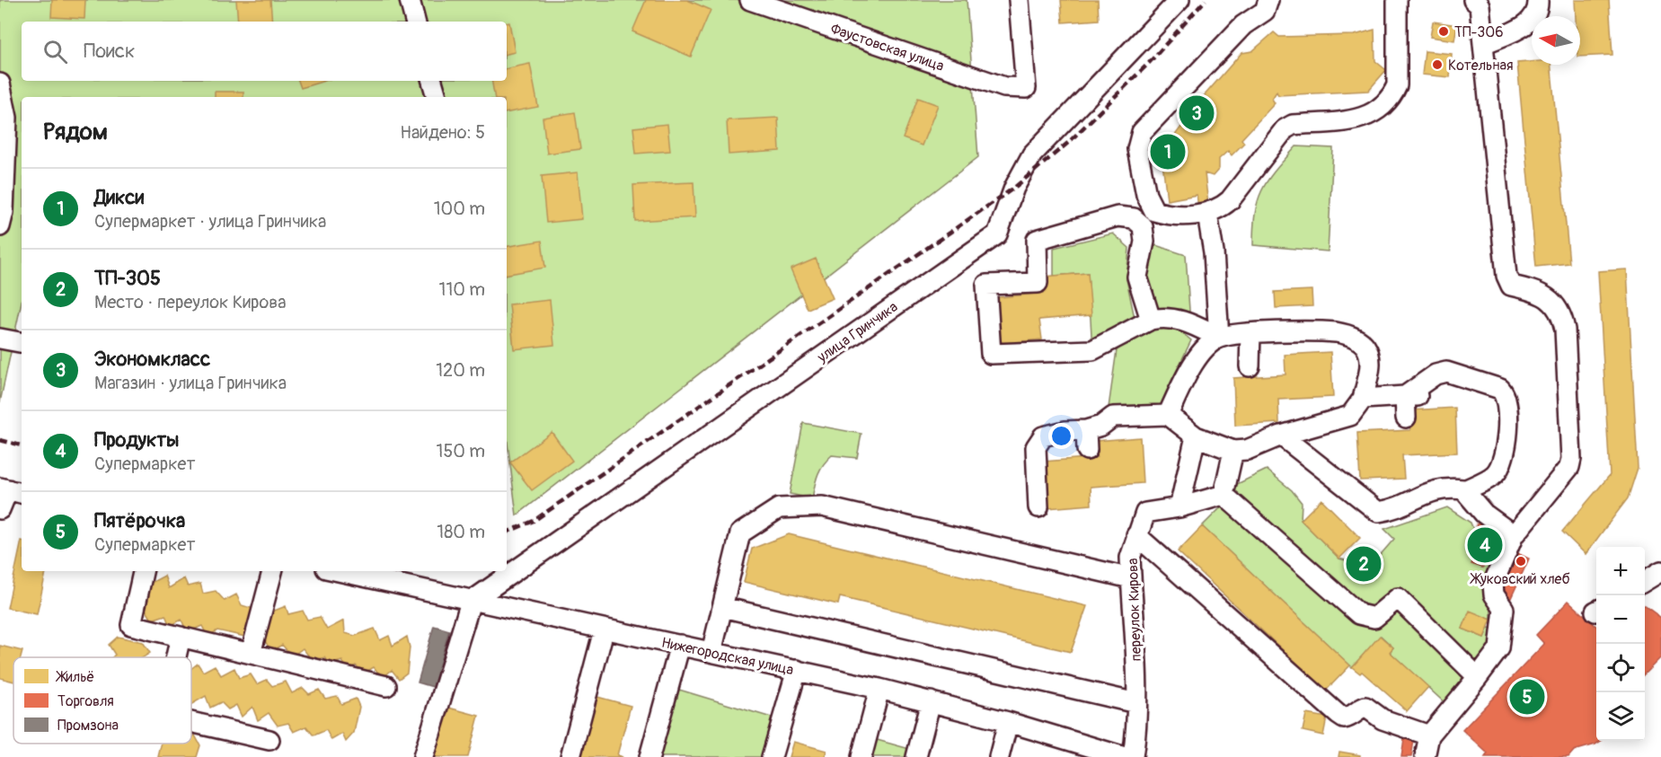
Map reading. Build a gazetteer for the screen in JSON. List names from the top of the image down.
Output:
{
  "streets": {
    "street": [
      "Фаустовская улица",
      "улица Гринчика",
      "переулок Кирова",
      "Нижегородская улица"
    ]
  },
  "crossings": [
    ["улица Гринчика", "Нижегородская улица"]
  ],
  "places": ["ТП-306", "Котельная", "Жуковский хлеб"],
  "legend": ["Жильё", "Торговля", "Промзона"],
  "north": "left",
  "page": {
    "search": "Поиск",
    "pins": [
      "3",
      "1",
      "4",
      "2",
      "5"
    ],
    "heading": ["Рядом", "Найдено: 5"],
    "list": [
      {
        "mark": "1",
        "name": "Дикси",
        "note": "Супермаркет · улица Гринчика",
        "value": "100 m"
      },
      {
        "mark": "2",
        "name": "ТП-305",
        "note": "Место · переулок Кирова",
        "value": "110 m"
      },
      {
        "mark": "3",
        "name": "Экономкласс",
        "note": "Магазин · улица Гринчика",
        "value": "120 m"
      },
      {
        "mark": "4",
        "name": "Продукты",
        "note": "Супермаркет",
        "value": "150 m"
      },
      {
        "mark": "5",
        "name": "Пятёрочка",
        "note": "Супермаркет",
        "value": "180 m"
      }
    ],
    "map_buttons": ["+", "−"]
  }
}
